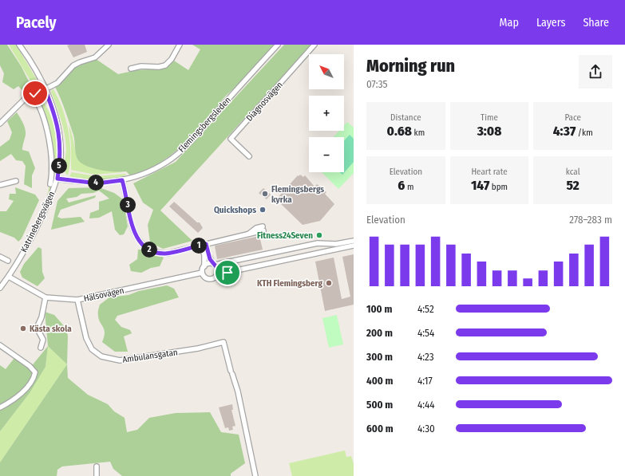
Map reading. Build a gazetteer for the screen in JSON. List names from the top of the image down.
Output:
{
  "streets": {
    "street": [
      "Diagnosvägen",
      "Flemingsbergsleden",
      "Katrinebergsvägen",
      "Hälsovägen",
      "Ambulansgatan"
    ]
  },
  "crossings": [
    ["Flemingsbergsleden", "Katrinebergsvägen"],
    ["Katrinebergsvägen", "Hälsovägen"],
    ["Hälsovägen", "Ambulansgatan"]
  ],
  "places": [
    "Flemingsbergs kyrka",
    "Quickshops",
    "Fitness24Seven",
    "KTH Flemingsberg",
    "Kästa skola"
  ],
  "north": "top left",
  "page": {
    "header": "Pacely",
    "nav": ["Map", "Layers", "Share"],
    "heading": ["Morning run", "07:35"],
    "map_buttons": ["+", "−"],
    "stats": [
      ["Distance", "0.68 km"],
      ["Time", "3:08"],
      ["Pace", "4:37 /km"],
      ["Elevation", "6 m"],
      ["Heart rate", "147 bpm"],
      ["kcal", "52"]
    ],
    "pins": [
      "5",
      "4",
      "3",
      "1",
      "2"
    ],
    "chart": ["Elevation", "278–283 m"],
    "list": [
      {
        "name": "100 m",
        "note": "4:52"
      },
      {
        "name": "200 m",
        "note": "4:54"
      },
      {
        "name": "300 m",
        "note": "4:23"
      },
      {
        "name": "400 m",
        "note": "4:17"
      },
      {
        "name": "500 m",
        "note": "4:44"
      },
      {
        "name": "600 m",
        "note": "4:30"
      }
    ]
  }
}
